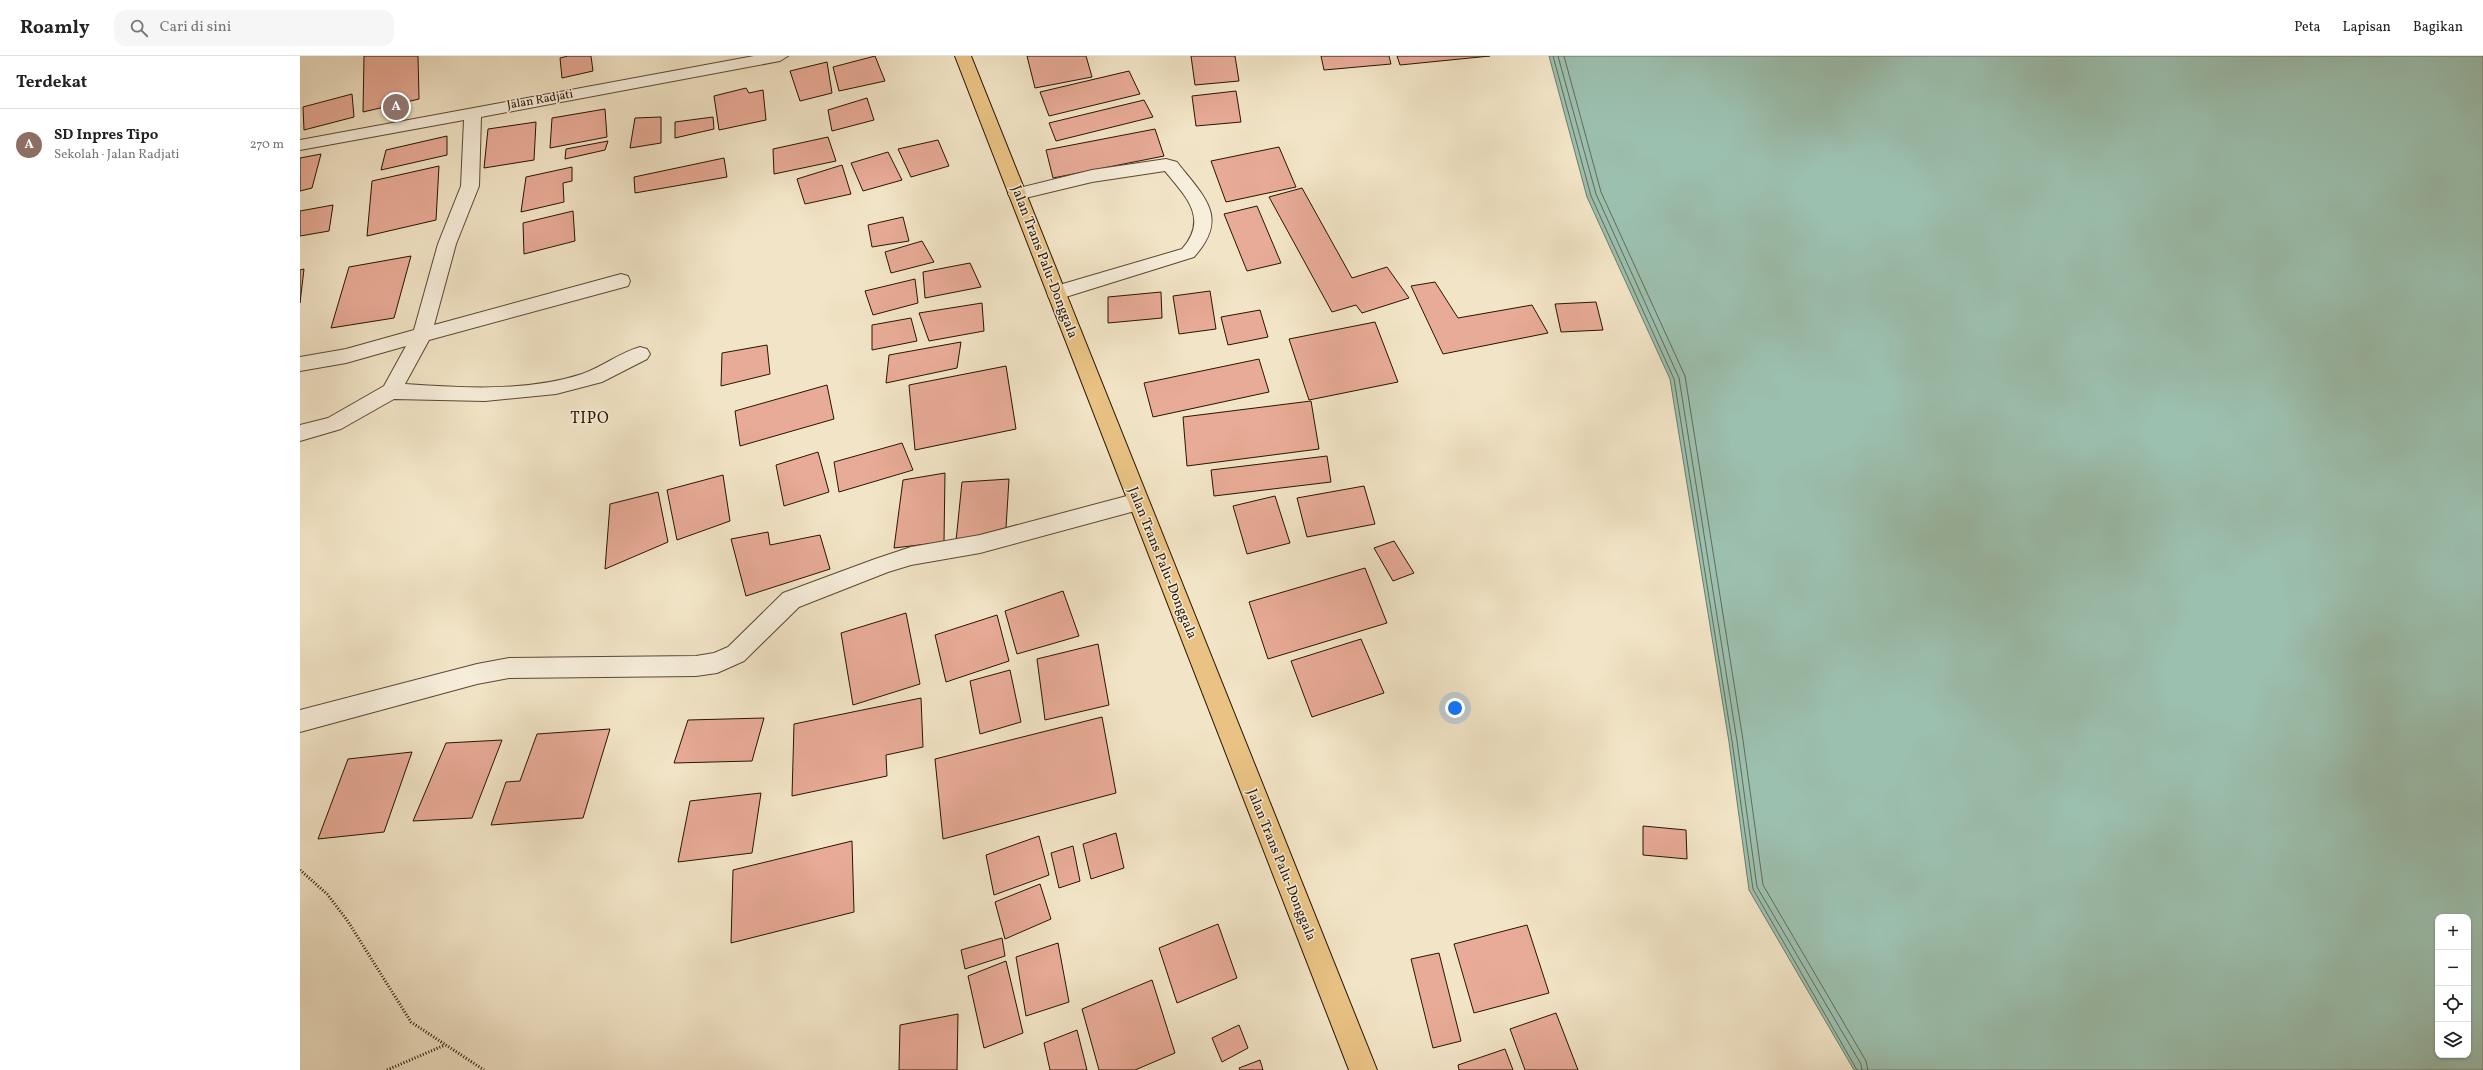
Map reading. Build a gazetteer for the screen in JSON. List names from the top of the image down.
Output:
{
  "streets": {
    "highway": ["Jalan Trans Palu-Donggala"],
    "street": ["Jalan Radjati"]
  },
  "districts": ["TIPO"],
  "page": {
    "header": "Roamly",
    "search": "Cari di sini",
    "nav": ["Peta", "Lapisan", "Bagikan"],
    "heading": "Terdekat",
    "pins": "A",
    "list": [
      {
        "mark": "A",
        "name": "SD Inpres Tipo",
        "note": "Sekolah · Jalan Radjati",
        "value": "270 m"
      }
    ],
    "map_buttons": ["+", "−"]
  }
}
